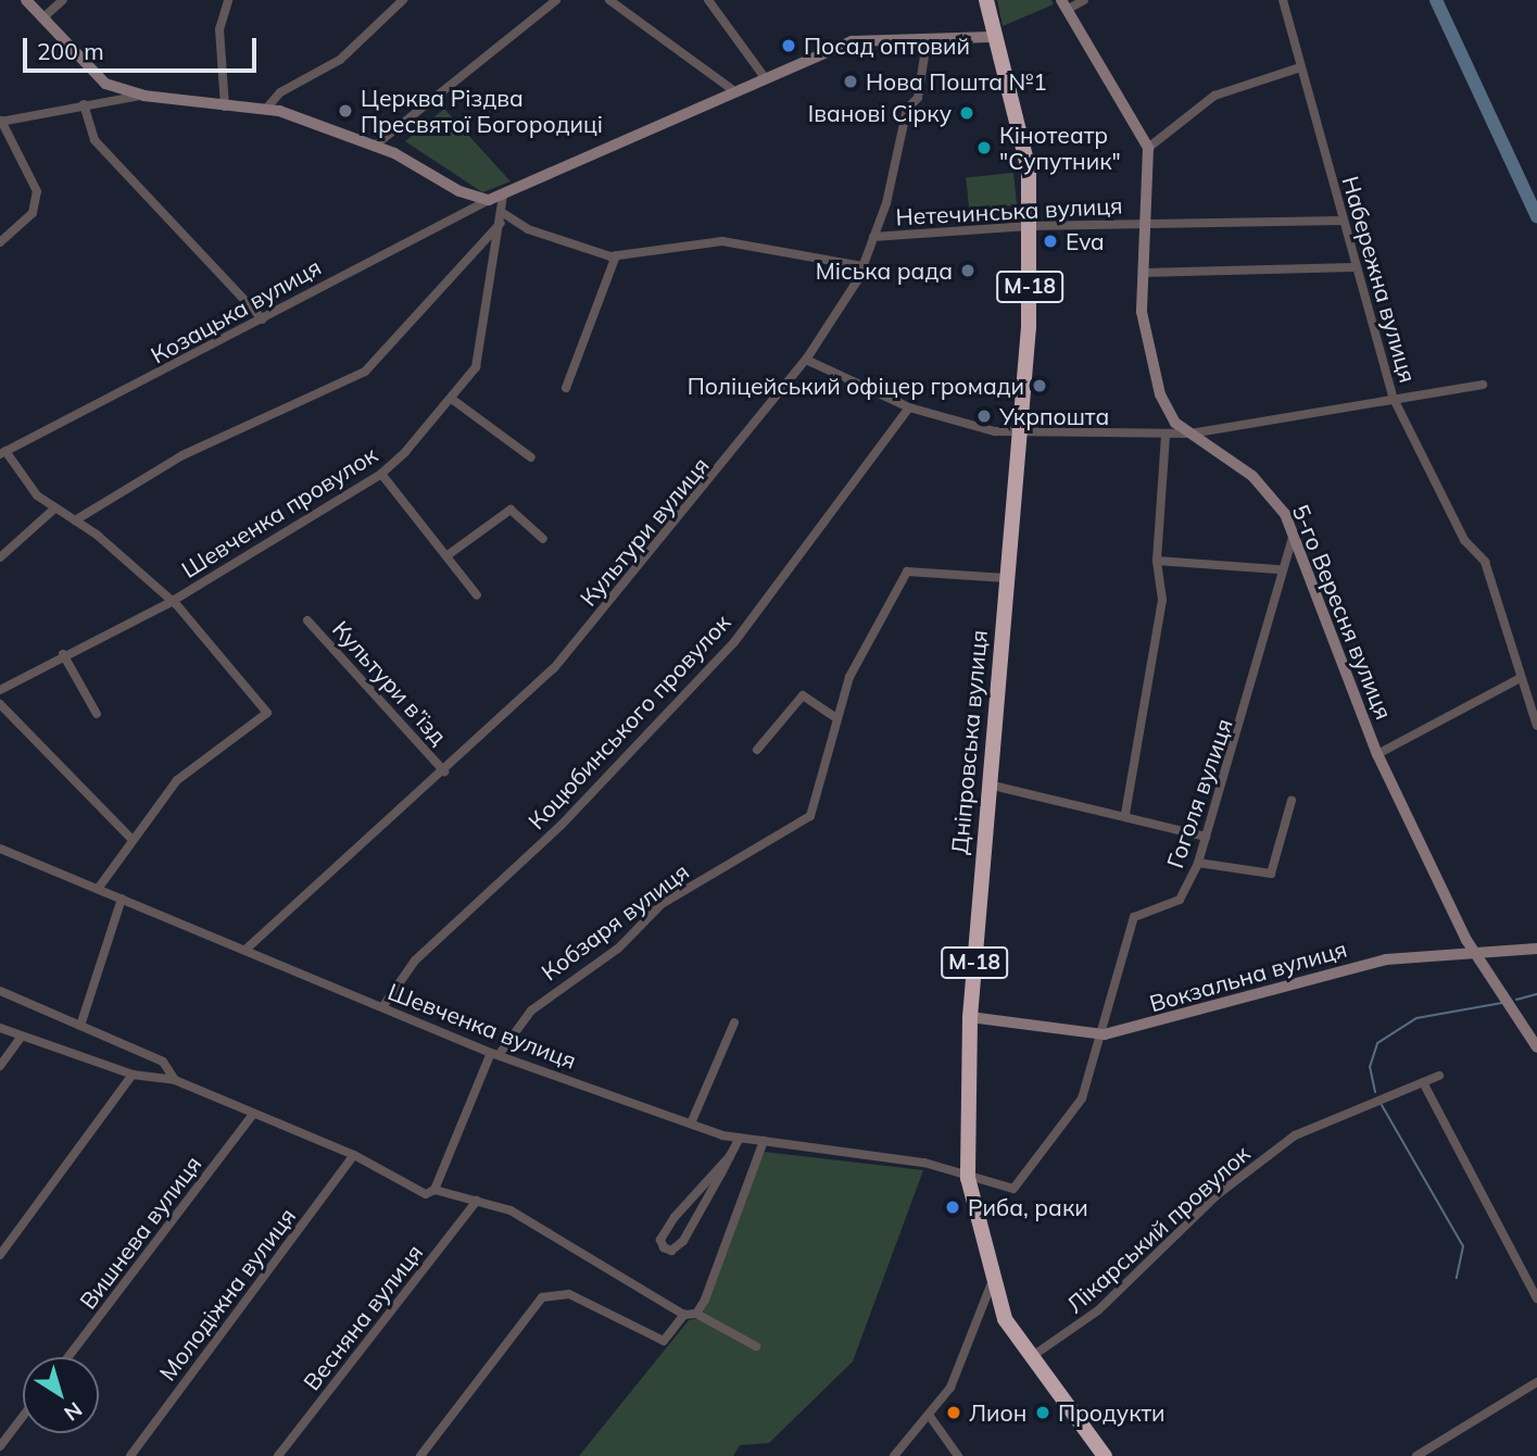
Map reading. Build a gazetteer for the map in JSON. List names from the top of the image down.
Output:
{
  "streets": {
    "highway": ["М-18", "Дніпровська вулиця"],
    "street": [
      "Нетечинська вулиця",
      "Набережна вулиця",
      "Козацька вулиця",
      "Шевченка провулок",
      "Культури вулиця",
      "5-го Вересня вулиця",
      "Культури в’їзд",
      "Коцюбинського провулок",
      "Гоголя вулиця",
      "Кобзаря вулиця",
      "Вокзальна вулиця",
      "Шевченка вулиця",
      "Лікарський провулок",
      "Вишнева вулиця",
      "Молодіжна вулиця",
      "Весняна вулиця"
    ]
  },
  "crossings": [
    ["Нетечинська вулиця", "Набережна вулиця"],
    ["Нетечинська вулиця", "Культури вулиця"],
    ["Нетечинська вулиця", "5-го Вересня вулиця"],
    ["Нетечинська вулиця", "Дніпровська вулиця"],
    ["Культури вулиця", "Культури в’їзд"],
    ["Культури вулиця", "Шевченка вулиця"],
    ["5-го Вересня вулиця", "Гоголя вулиця"],
    ["5-го Вересня вулиця", "Вокзальна вулиця"],
    ["Коцюбинського провулок", "Шевченка вулиця"],
    ["Дніпровська вулиця", "Кобзаря вулиця"],
    ["Дніпровська вулиця", "Вокзальна вулиця"],
    ["Дніпровська вулиця", "Шевченка вулиця"],
    ["Дніпровська вулиця", "Лікарський провулок"],
    ["Гоголя вулиця", "Вокзальна вулиця"],
    ["Гоголя вулиця", "Шевченка вулиця"],
    ["Кобзаря вулиця", "Шевченка вулиця"],
    ["Вокзальна вулиця", "Шевченка вулиця"]
  ],
  "places": [
    "Посад оптовий",
    "Нова Пошта №1",
    "Церква Різдва Пресвятої Богородиці",
    "Іванові Сірку",
    "Кінотеатр \"Супутник\"",
    "Eva",
    "Міська рада",
    "Поліцейський офіцер громади",
    "Укрпошта",
    "Риба, раки",
    "Лион",
    "Продукти"
  ],
  "scale_bar": "200 m",
  "north": "bottom right"
}
